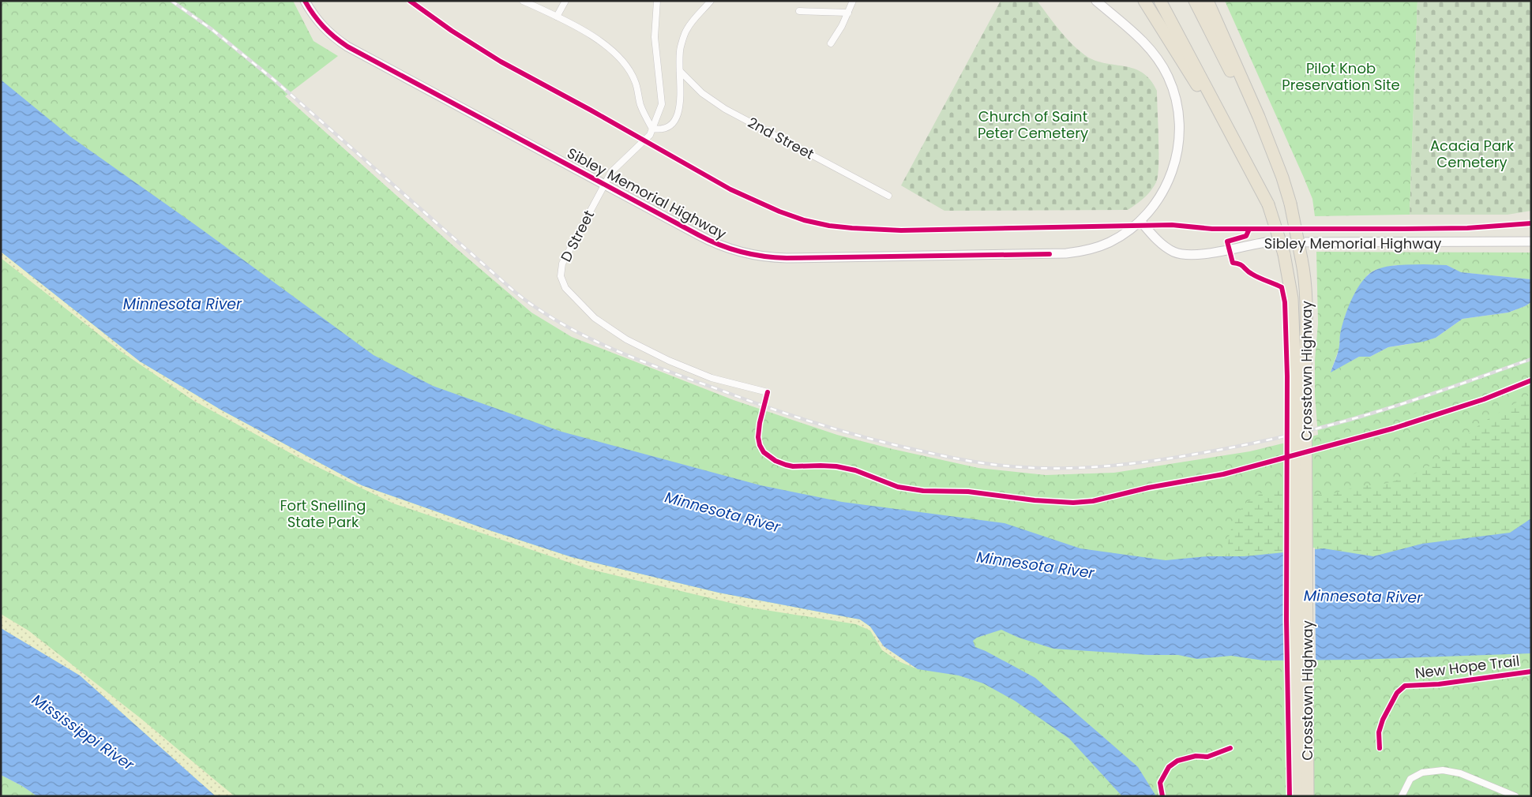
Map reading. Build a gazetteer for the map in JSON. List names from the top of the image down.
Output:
{
  "streets": {
    "highway": ["Crosstown Highway"],
    "main road": ["Sibley Memorial Highway"],
    "street": ["2nd Street", "D Street"],
    "cycle path": ["New Hope Trail"]
  },
  "crossings": [
    ["Sibley Memorial Highway", "D Street"]
  ],
  "water": ["Minnesota River", "Mississippi River"],
  "parks": [
    "Pilot Knob Preservation Site",
    "Church of Saint Peter Cemetery",
    "Acacia Park Cemetery",
    "Fort Snelling State Park"
  ]
}
